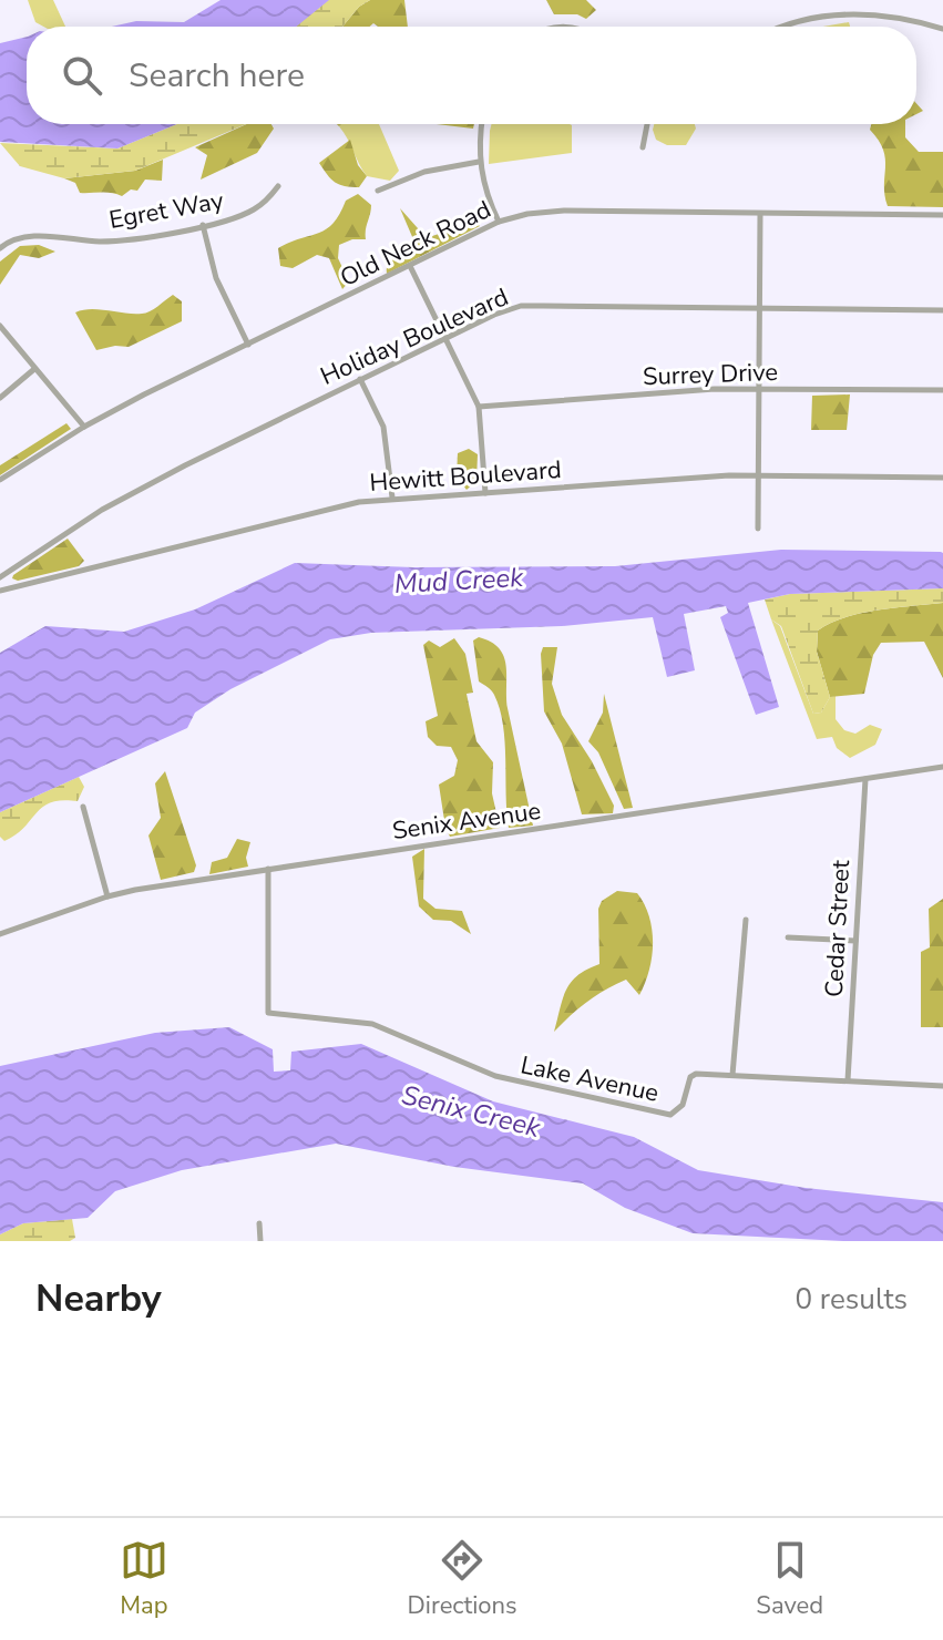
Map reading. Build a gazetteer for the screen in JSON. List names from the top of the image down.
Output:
{
  "streets": {
    "street": [
      "Egret Way",
      "Old Neck Road",
      "Holiday Boulevard",
      "Surrey Drive",
      "Hewitt Boulevard",
      "Senix Avenue",
      "Cedar Street",
      "Lake Avenue"
    ]
  },
  "crossings": [
    ["Senix Avenue", "Cedar Street"],
    ["Senix Avenue", "Lake Avenue"],
    ["Cedar Street", "Lake Avenue"]
  ],
  "water": ["Mud Creek", "Senix Creek"],
  "page": {
    "search": "Search here",
    "heading": ["Nearby", "0 results"],
    "nav": ["Map", "Directions", "Saved"]
  }
}
